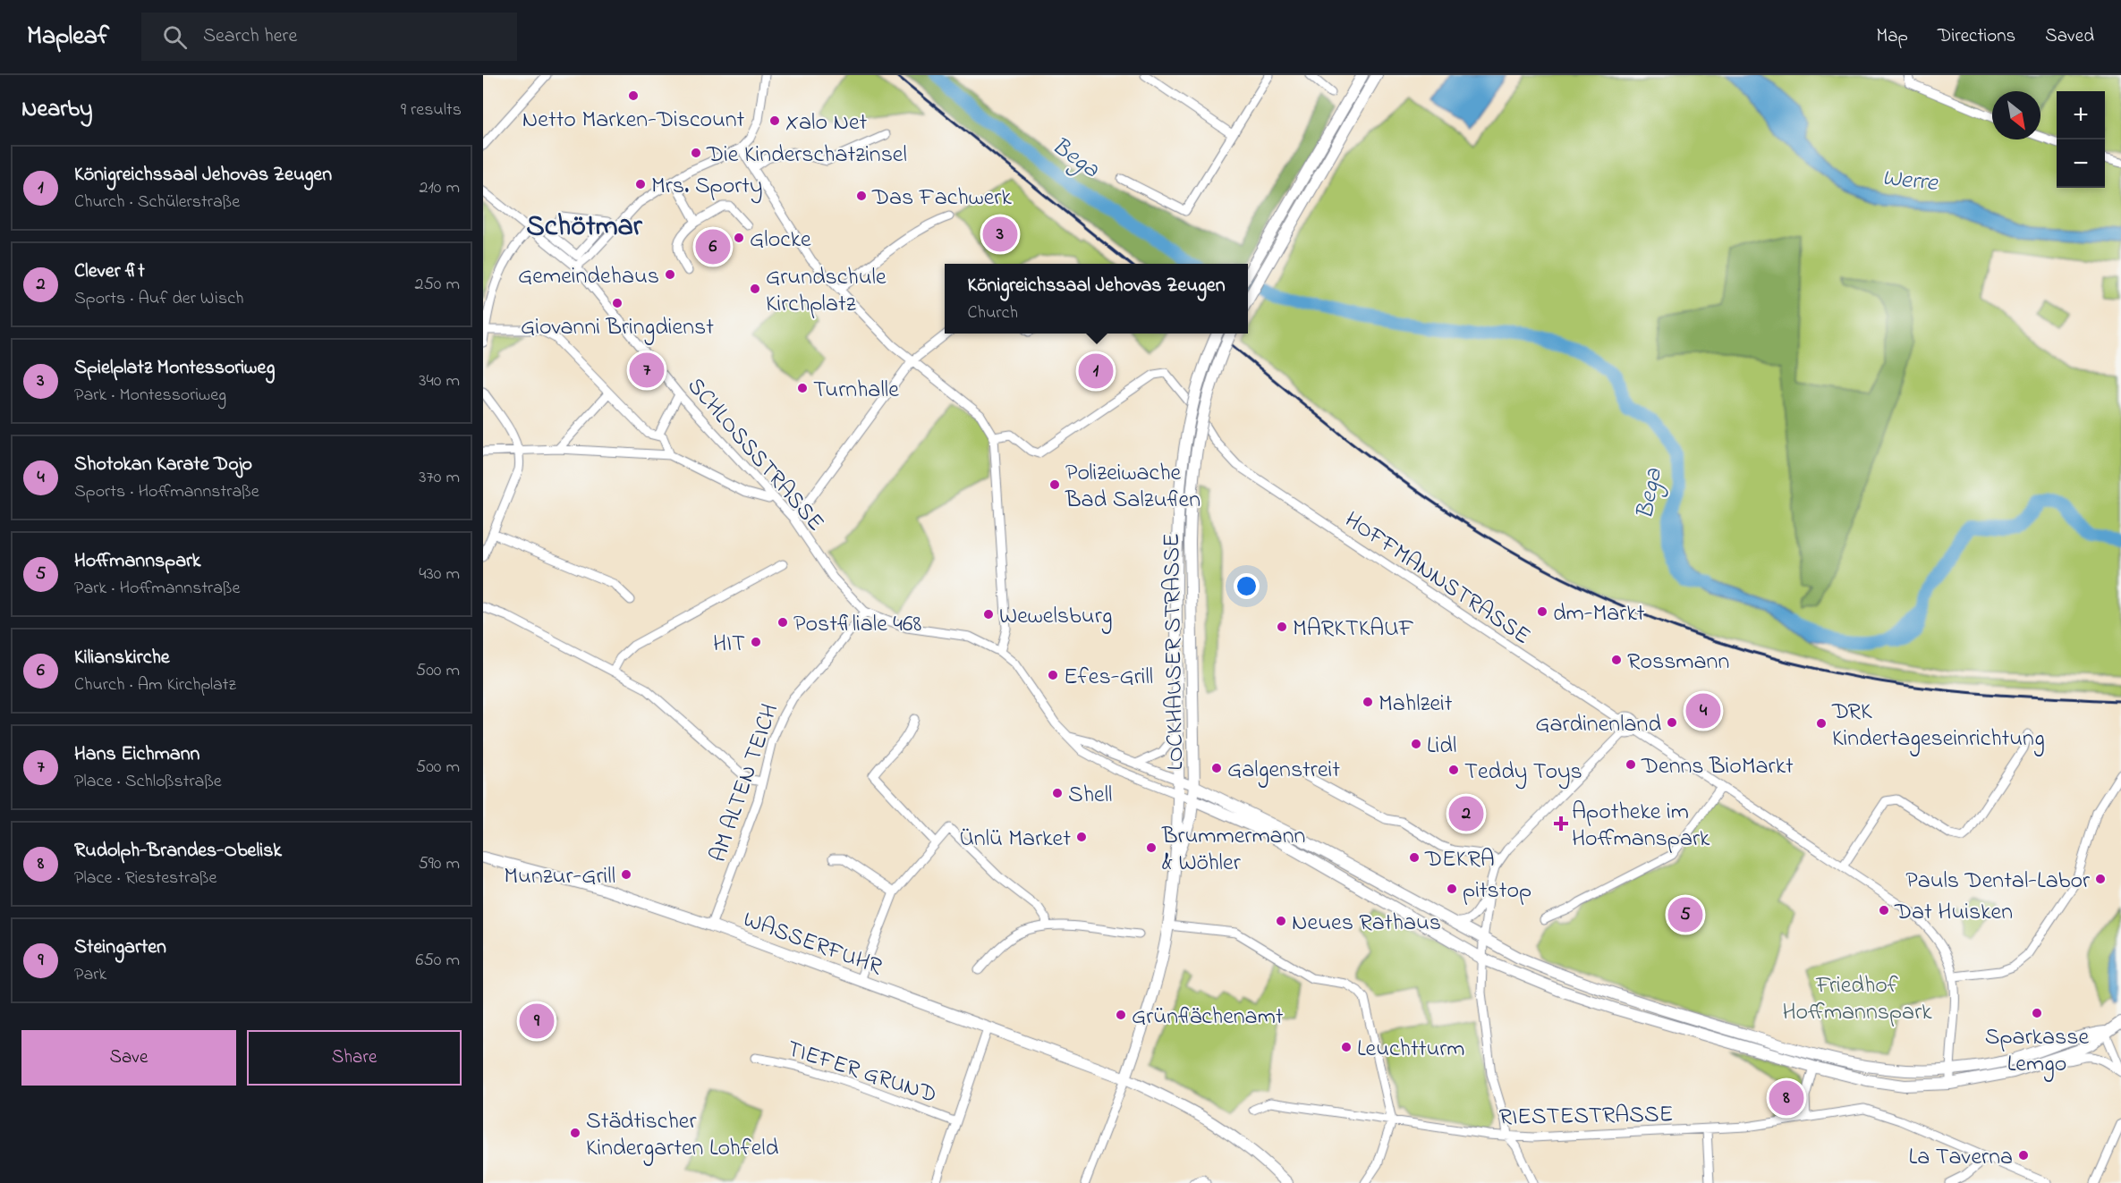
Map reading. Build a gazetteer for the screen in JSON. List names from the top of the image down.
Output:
{
  "streets": {
    "main road": ["LOCKHAUSER STRASSE", "WASSERFUHR"],
    "street": [
      "SCHLOSSSTRASSE",
      "HOFFMANNSTRASSE",
      "AM ALTEN TEICH",
      "TIEFER GRUND",
      "RIESTESTRASSE"
    ]
  },
  "crossings": [
    ["SCHLOSSSTRASSE", "LOCKHAUSER STRASSE"],
    ["SCHLOSSSTRASSE", "AM ALTEN TEICH"],
    ["AM ALTEN TEICH", "WASSERFUHR"]
  ],
  "districts": ["Schötmar"],
  "water": ["Bega", "Werre"],
  "parks": ["Friedhof Hoffmannspark"],
  "places": {
    "other": [
      "Netto Marken-Discount",
      "Xalo Net",
      "Die Kinderschatzinsel",
      "Mrs. Sporty",
      "Das Fachwerk",
      "Glocke",
      "Gemeindehaus",
      "Grundschule Kirchplatz",
      "Giovanni Bringdienst",
      "Turnhalle",
      "Polizeiwache Bad Salzuflen",
      "dm-Markt",
      "Wewelsburg",
      "Postfiliale 468",
      "MARKTKAUF",
      "HIT",
      "Rossmann",
      "Efes-Grill",
      "Mahlzeit",
      "Gardinenland",
      "DRK Kindertageseinrichtung",
      "Lidl",
      "Denns BioMarkt",
      "Galgenstreit",
      "Teddy Toys",
      "Shell",
      "Ünlü Market",
      "Brummermann & Wöhler",
      "DEKRA",
      "Munzur-Grill",
      "Pauls Dental-Labor",
      "pitstop",
      "Dat Huisken",
      "Neues Rathaus",
      "Sparkasse Lemgo",
      "Grünflächenamt",
      "Leuchtturm",
      "Städtischer Kindergarten Lohfeld",
      "La Taverna"
    ],
    "health": ["Apotheke im Hoffmanspark"]
  },
  "north": "bottom right",
  "page": {
    "header": "Mapleaf",
    "search": "Search here",
    "nav": ["Map", "Directions", "Saved"],
    "heading": ["Nearby", "9 results"],
    "map_buttons": ["+", "−"],
    "list": [
      {
        "mark": "1",
        "name": "Königreichssaal Jehovas Zeugen",
        "note": "Church · Schülerstraße",
        "value": "210 m"
      },
      {
        "mark": "2",
        "name": "Clever fit",
        "note": "Sports · Auf der Wisch",
        "value": "250 m"
      },
      {
        "mark": "3",
        "name": "Spielplatz Montessoriweg",
        "note": "Park · Montessoriweg",
        "value": "340 m"
      },
      {
        "mark": "4",
        "name": "Shotokan Karate Dojo",
        "note": "Sports · Hoffmannstraße",
        "value": "370 m"
      },
      {
        "mark": "5",
        "name": "Hoffmannspark",
        "note": "Park · Hoffmannstraße",
        "value": "430 m"
      },
      {
        "mark": "6",
        "name": "Kilianskirche",
        "note": "Church · Am Kirchplatz",
        "value": "500 m"
      },
      {
        "mark": "7",
        "name": "Hans Eichmann",
        "note": "Place · Schloßstraße",
        "value": "500 m"
      },
      {
        "mark": "8",
        "name": "Rudolph-Brandes-Obelisk",
        "note": "Place · Riestestraße",
        "value": "590 m"
      },
      {
        "mark": "9",
        "name": "Steingarten",
        "note": "Park",
        "value": "650 m"
      }
    ],
    "pins": [
      "3",
      "6",
      "7",
      "1",
      "4",
      "2",
      "5",
      "9",
      "8"
    ],
    "popup": ["Königreichssaal Jehovas Zeugen", "Church"],
    "buttons": ["Save", "Share"]
  }
}
